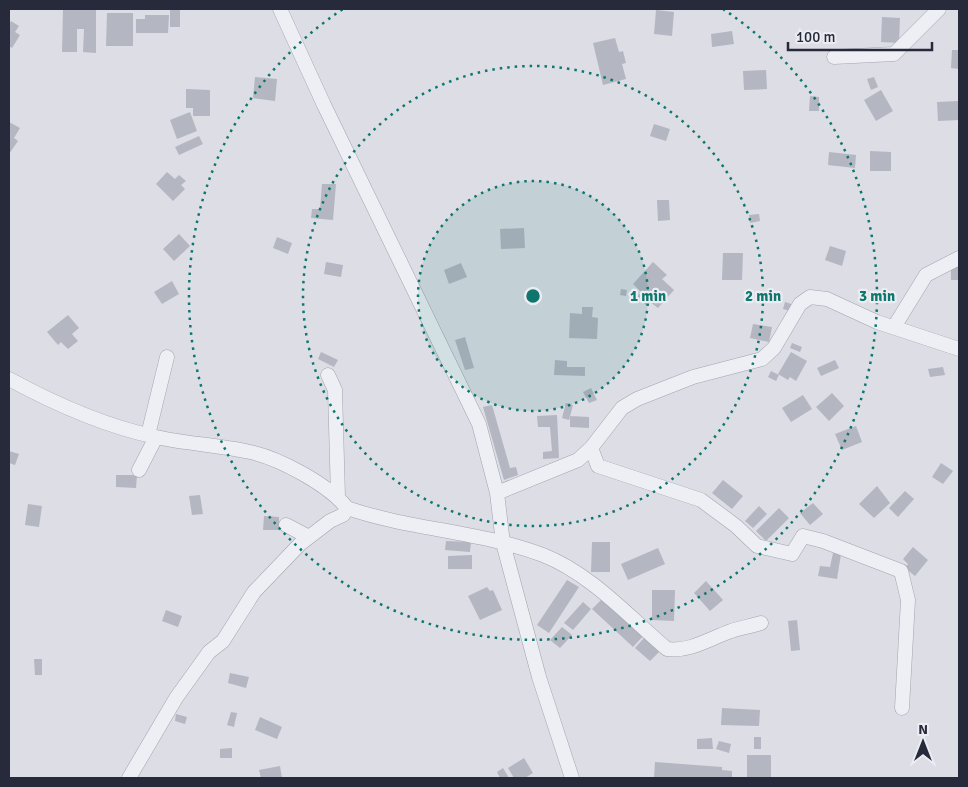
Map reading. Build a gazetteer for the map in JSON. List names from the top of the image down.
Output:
{
  "scale_bar": "100 m",
  "north": "top",
  "rings": ["1 min", "2 min", "3 min"]
}
